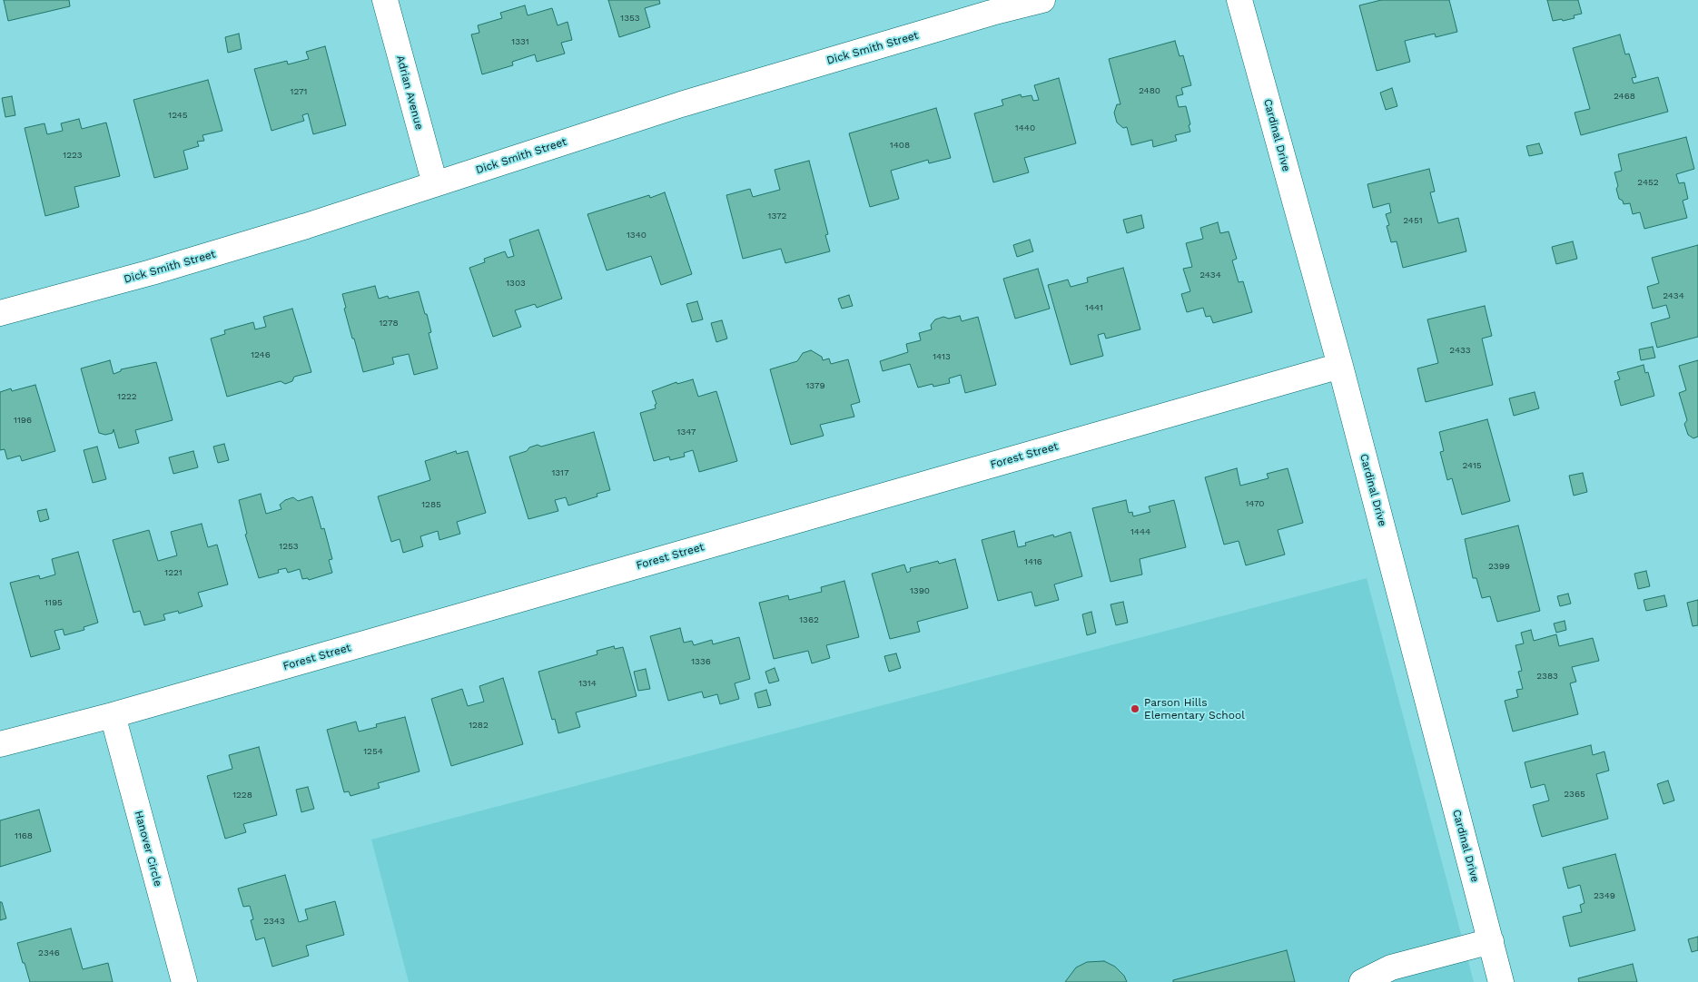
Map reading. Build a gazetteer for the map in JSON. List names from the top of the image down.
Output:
{
  "streets": {
    "street": [
      "Dick Smith Street",
      "Adrian Avenue",
      "Cardinal Drive",
      "Forest Street",
      "Hanover Circle"
    ]
  },
  "crossings": [
    ["Dick Smith Street", "Adrian Avenue"],
    ["Cardinal Drive", "Forest Street"],
    ["Forest Street", "Hanover Circle"]
  ],
  "places": ["Parson Hills Elementary School"],
  "house_numbers": [
    "1353",
    "1331",
    "2480",
    "1271",
    "2468",
    "1245",
    "1440",
    "1408",
    "1223",
    "2452",
    "1372",
    "2451",
    "1340",
    "2434",
    "1303",
    "2434",
    "1441",
    "1278",
    "2433",
    "1246",
    "1413",
    "1379",
    "1222",
    "1196",
    "1347",
    "2415",
    "1317",
    "1470",
    "1285",
    "1444",
    "1253",
    "1416",
    "2399",
    "1221",
    "1390",
    "1195",
    "1362",
    "1336",
    "2383",
    "1314",
    "1282",
    "1254",
    "2365",
    "1228",
    "1168",
    "2349",
    "2343",
    "2346"
  ]
}
